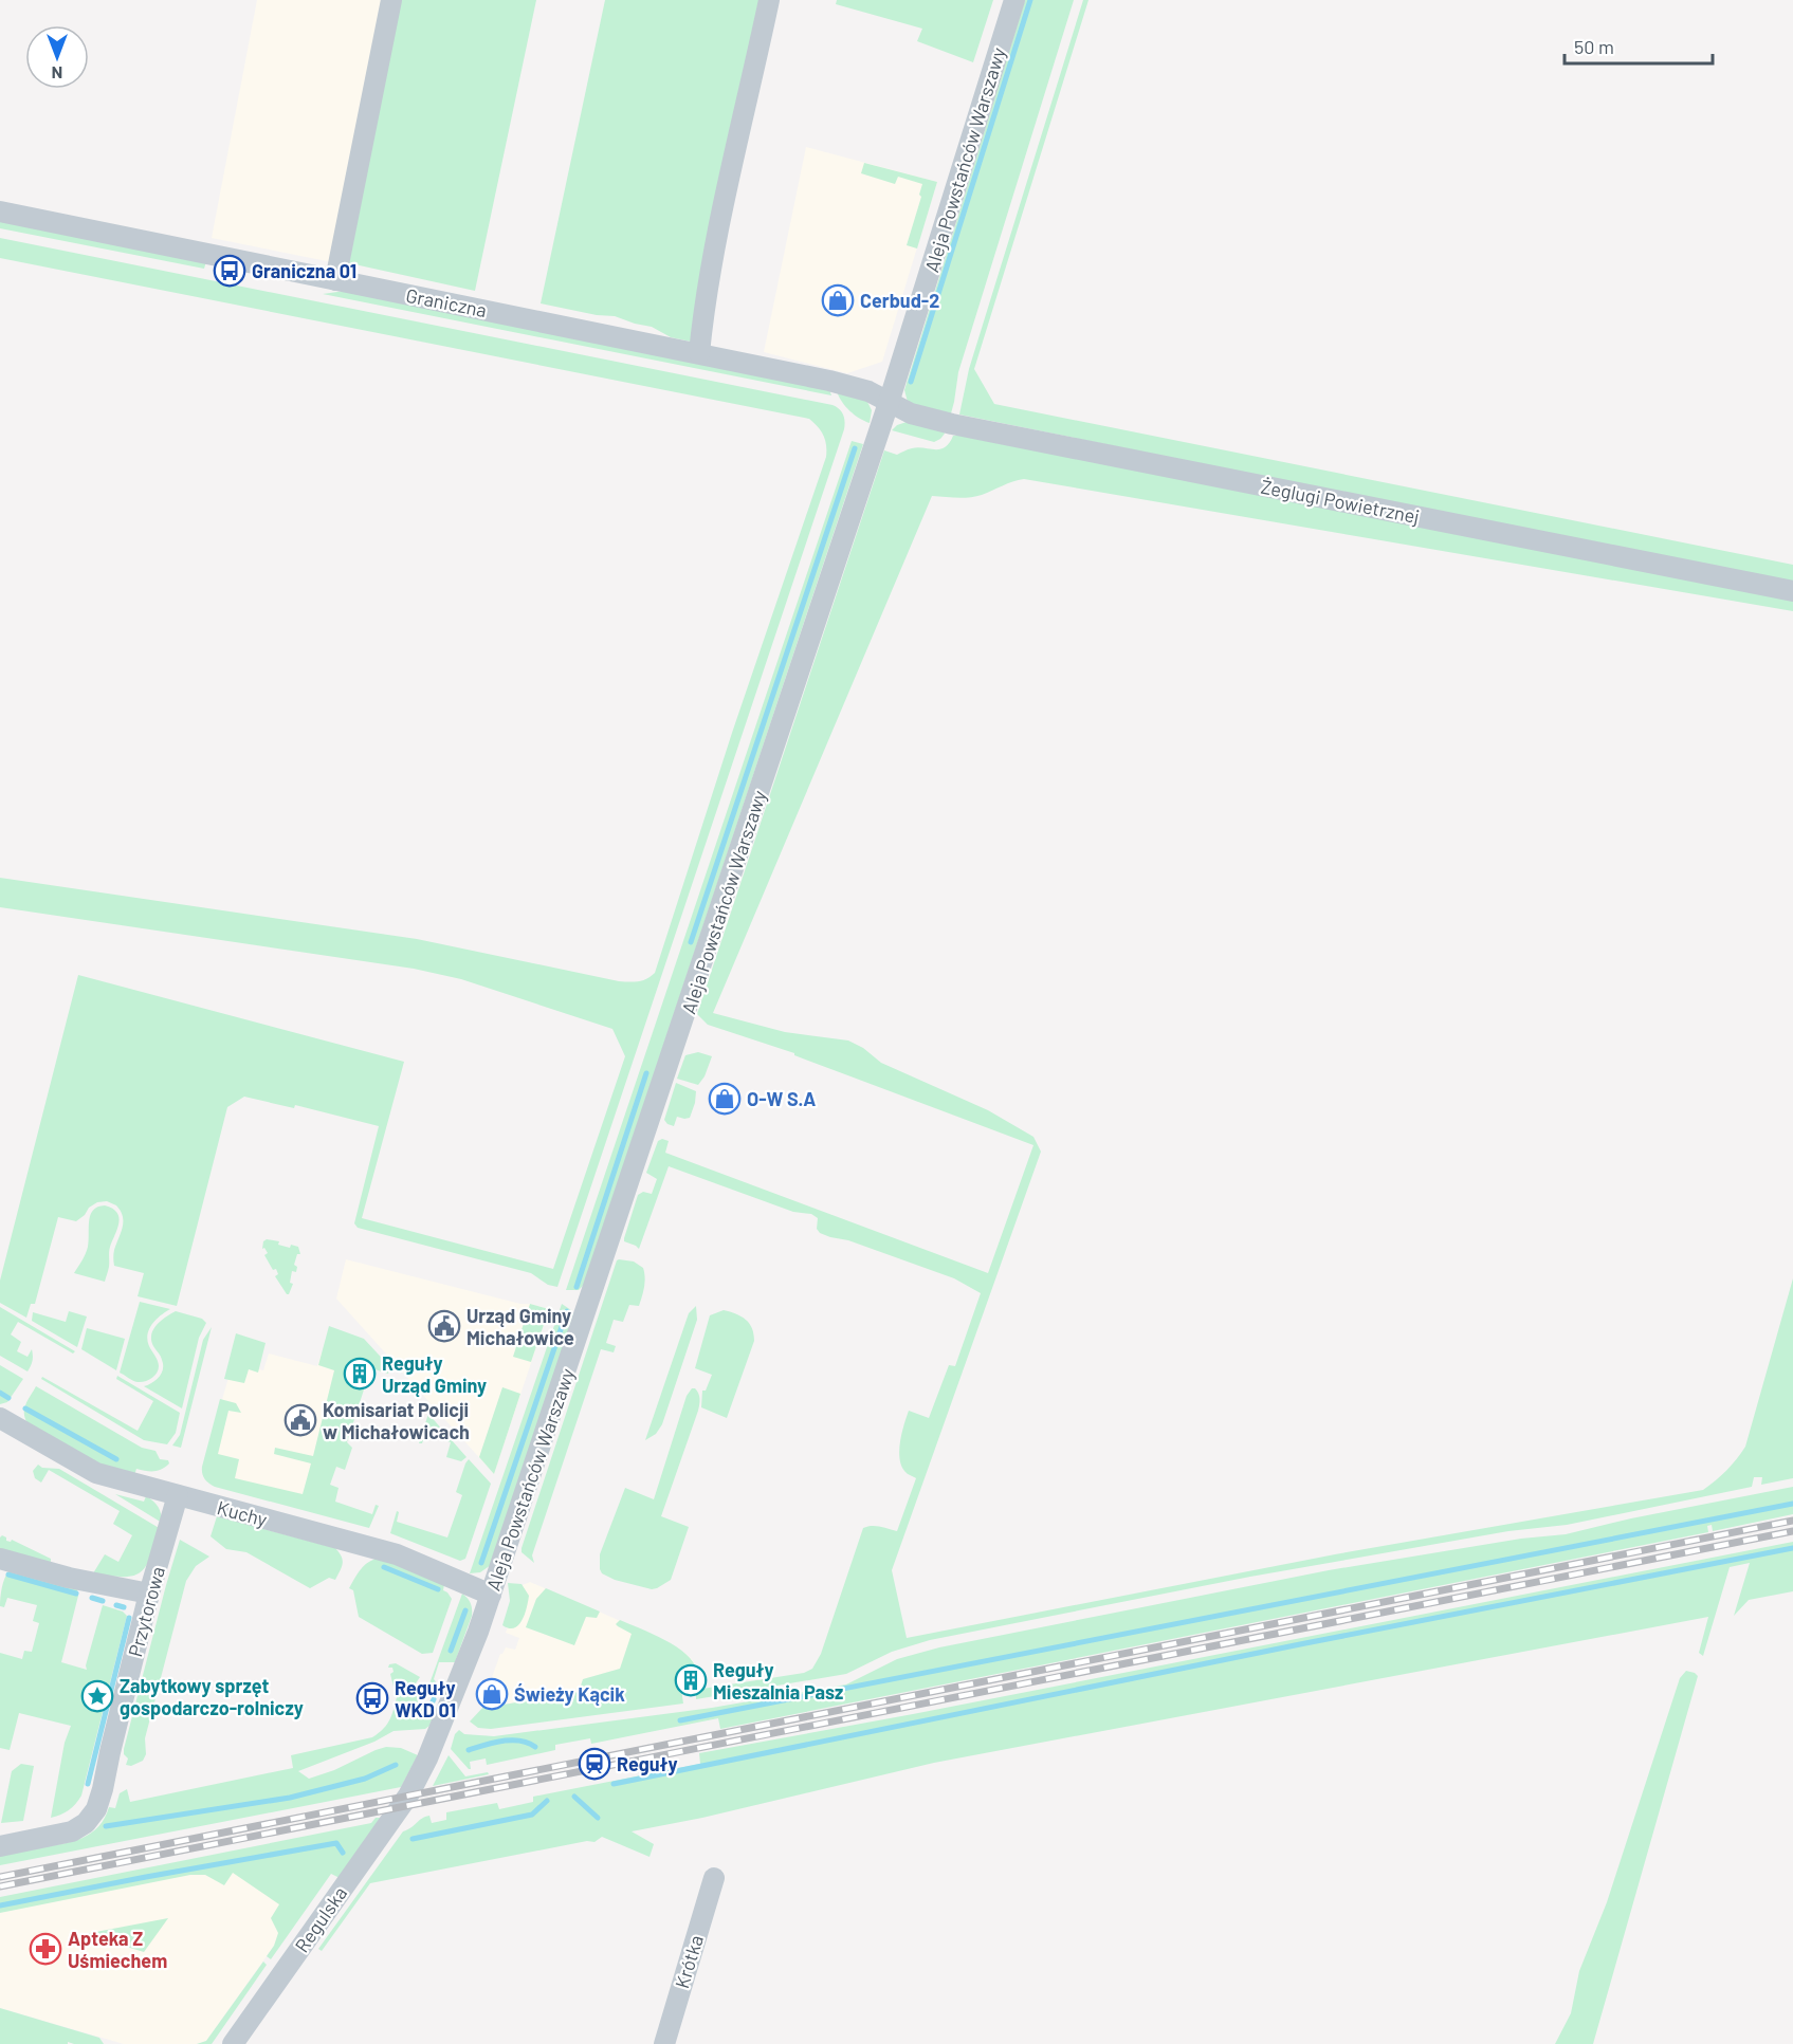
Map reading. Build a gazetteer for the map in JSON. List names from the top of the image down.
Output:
{
  "streets": {
    "street": [
      "Aleja Powstańców Warszawy",
      "Graniczna",
      "Żeglugi Powietrznej",
      "Kuchy",
      "Przytorowa",
      "Regulska",
      "Krótka"
    ]
  },
  "crossings": [
    ["Aleja Powstańców Warszawy", "Graniczna"],
    ["Aleja Powstańców Warszawy", "Żeglugi Powietrznej"],
    ["Aleja Powstańców Warszawy", "Kuchy"],
    ["Aleja Powstańców Warszawy", "Regulska"],
    ["Graniczna", "Żeglugi Powietrznej"],
    ["Kuchy", "Przytorowa"]
  ],
  "places": {
    "bus stop": ["Graniczna 01", "Reguły WKD 01"],
    "shop": ["Cerbud-2", "O-W S.A", "Świeży Kącik"],
    "public building": ["Urząd Gminy Michałowice", "Komisariat Policji w Michałowicach"],
    "building": ["Reguły Urząd Gminy", "Reguły Mieszalnia Pasz"],
    "place": ["Zabytkowy sprzęt gospodarczo-rolniczy"],
    "station": ["Reguły"],
    "pharmacy": ["Apteka Z Uśmiechem"]
  },
  "scale_bar": "50 m",
  "north": "bottom"
}
